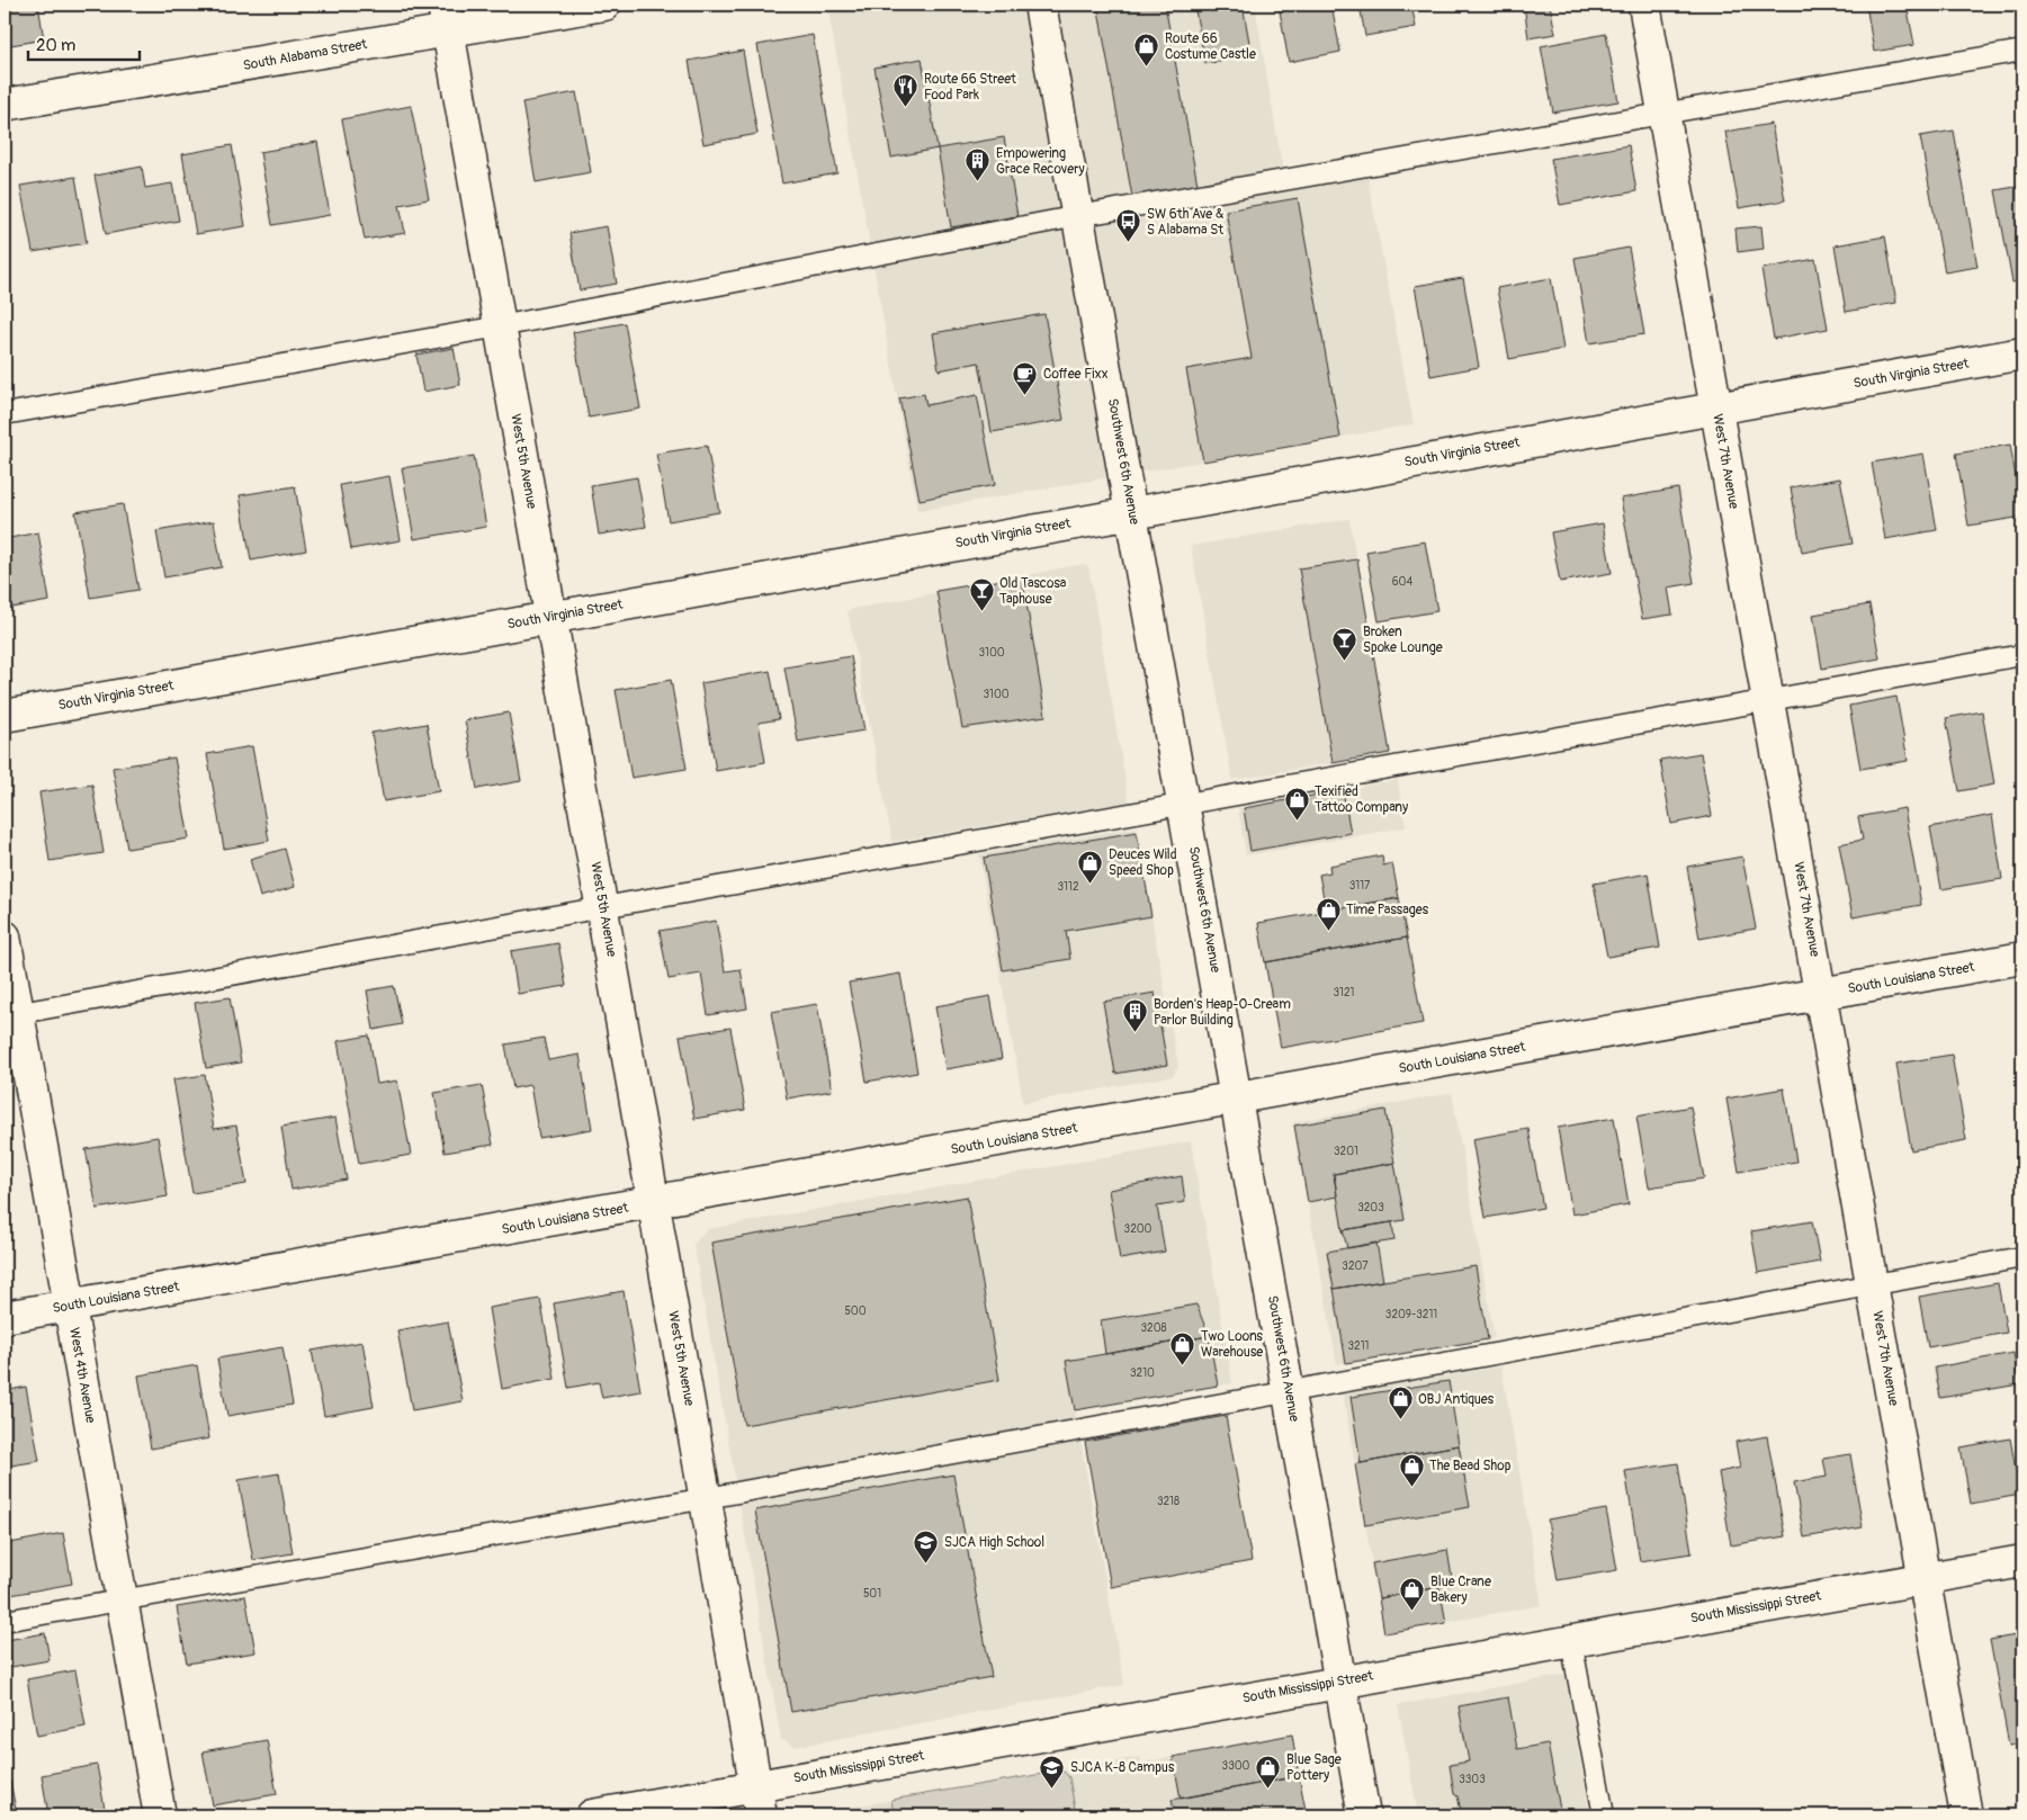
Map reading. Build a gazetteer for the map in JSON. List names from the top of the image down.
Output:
{
  "streets": {
    "street": [
      "South Alabama Street",
      "South Virginia Street",
      "West 5th Avenue",
      "Southwest 6th Avenue",
      "West 7th Avenue",
      "South Louisiana Street",
      "West 4th Avenue",
      "South Mississippi Street"
    ]
  },
  "crossings": [
    ["South Alabama Street", "West 5th Avenue"],
    ["South Virginia Street", "West 5th Avenue"],
    ["South Virginia Street", "Southwest 6th Avenue"],
    ["South Virginia Street", "West 7th Avenue"],
    ["West 5th Avenue", "South Louisiana Street"],
    ["West 5th Avenue", "South Mississippi Street"],
    ["Southwest 6th Avenue", "South Louisiana Street"],
    ["Southwest 6th Avenue", "South Mississippi Street"],
    ["West 7th Avenue", "South Louisiana Street"],
    ["West 7th Avenue", "South Mississippi Street"],
    ["South Louisiana Street", "West 4th Avenue"]
  ],
  "places": {
    "shop": [
      "Route 66 Costume Castle",
      "Texified Tattoo Company",
      "Deuces Wild Speed Shop",
      "Time Passages",
      "Two Loons Warehouse",
      "OBJ Antiques",
      "The Bead Shop",
      "Blue Crane Bakery",
      "Blue Sage Pottery"
    ],
    "restaurant": ["Route 66 Street Food Park"],
    "building": ["Empowering Grace Recovery", "Borden's Heap-O-Cream Parlor Building"],
    "bus stop": ["SW 6th Ave & S Alabama St"],
    "cafe": ["Coffee Fixx"],
    "bar": ["Old Tascosa Taphouse", "Broken Spoke Lounge"],
    "school or university": ["SJCA High School", "SJCA K-8 Campus"]
  },
  "house_numbers": [
    "604",
    "3100",
    "3100",
    "3117",
    "3112",
    "3121",
    "3201",
    "3203",
    "3200",
    "3207",
    "500",
    "3209-3211",
    "3208",
    "3211",
    "3210",
    "3218",
    "501",
    "3300",
    "3303"
  ],
  "scale_bar": "20 m"
}
